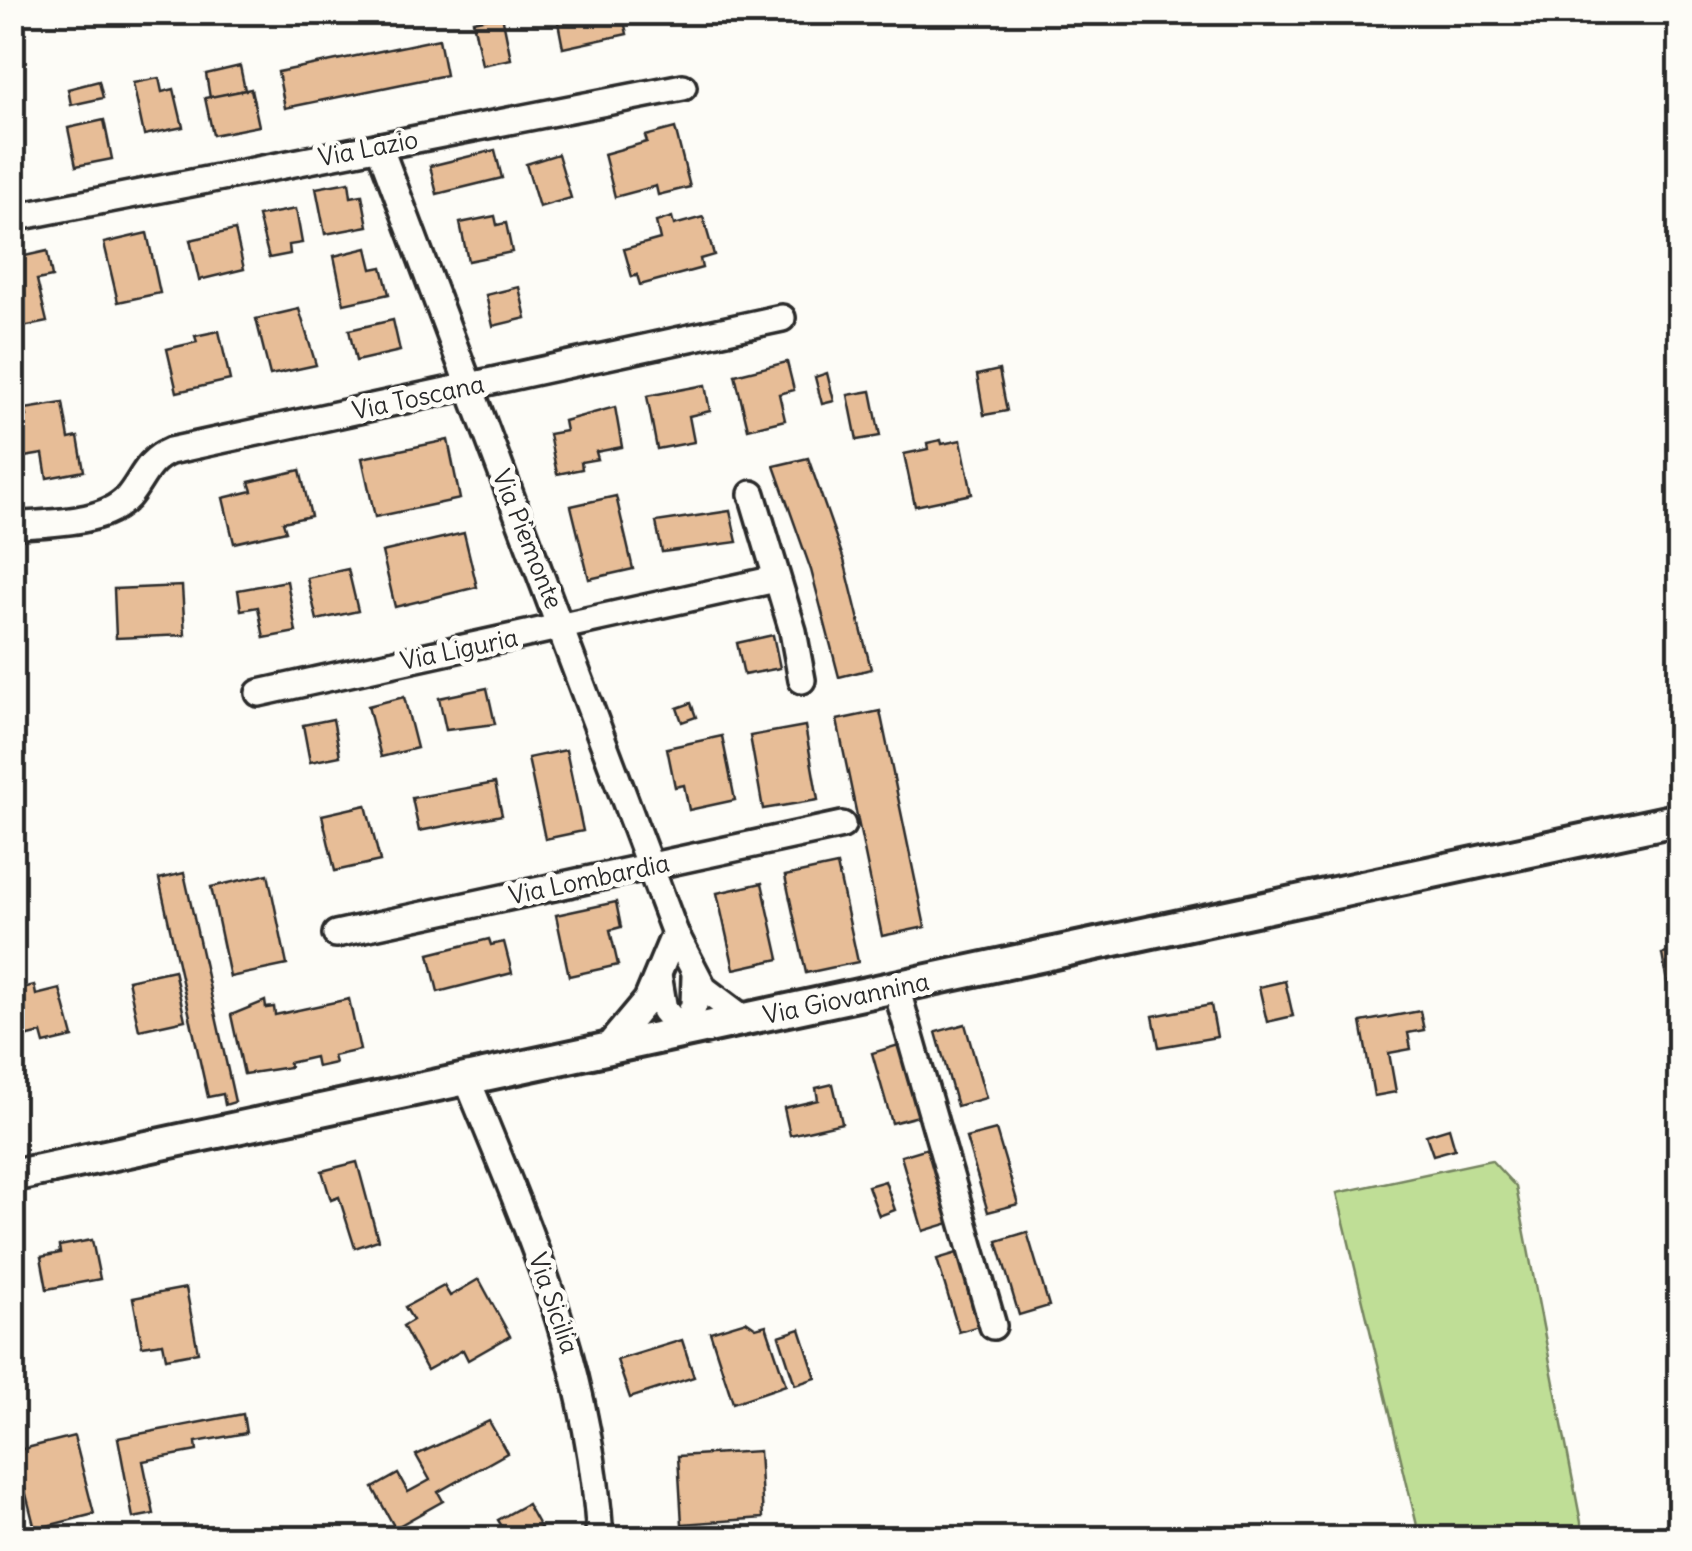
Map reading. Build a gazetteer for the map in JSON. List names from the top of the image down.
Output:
{
  "streets": {
    "street": [
      "Via Lazio",
      "Via Toscana",
      "Via Piemonte",
      "Via Liguria",
      "Via Lombardia",
      "Via Giovannina",
      "Via Sicilia"
    ]
  },
  "crossings": [
    ["Via Lazio", "Via Piemonte"],
    ["Via Toscana", "Via Piemonte"],
    ["Via Piemonte", "Via Liguria"],
    ["Via Piemonte", "Via Lombardia"],
    ["Via Piemonte", "Via Giovannina"],
    ["Via Giovannina", "Via Sicilia"]
  ]
}
